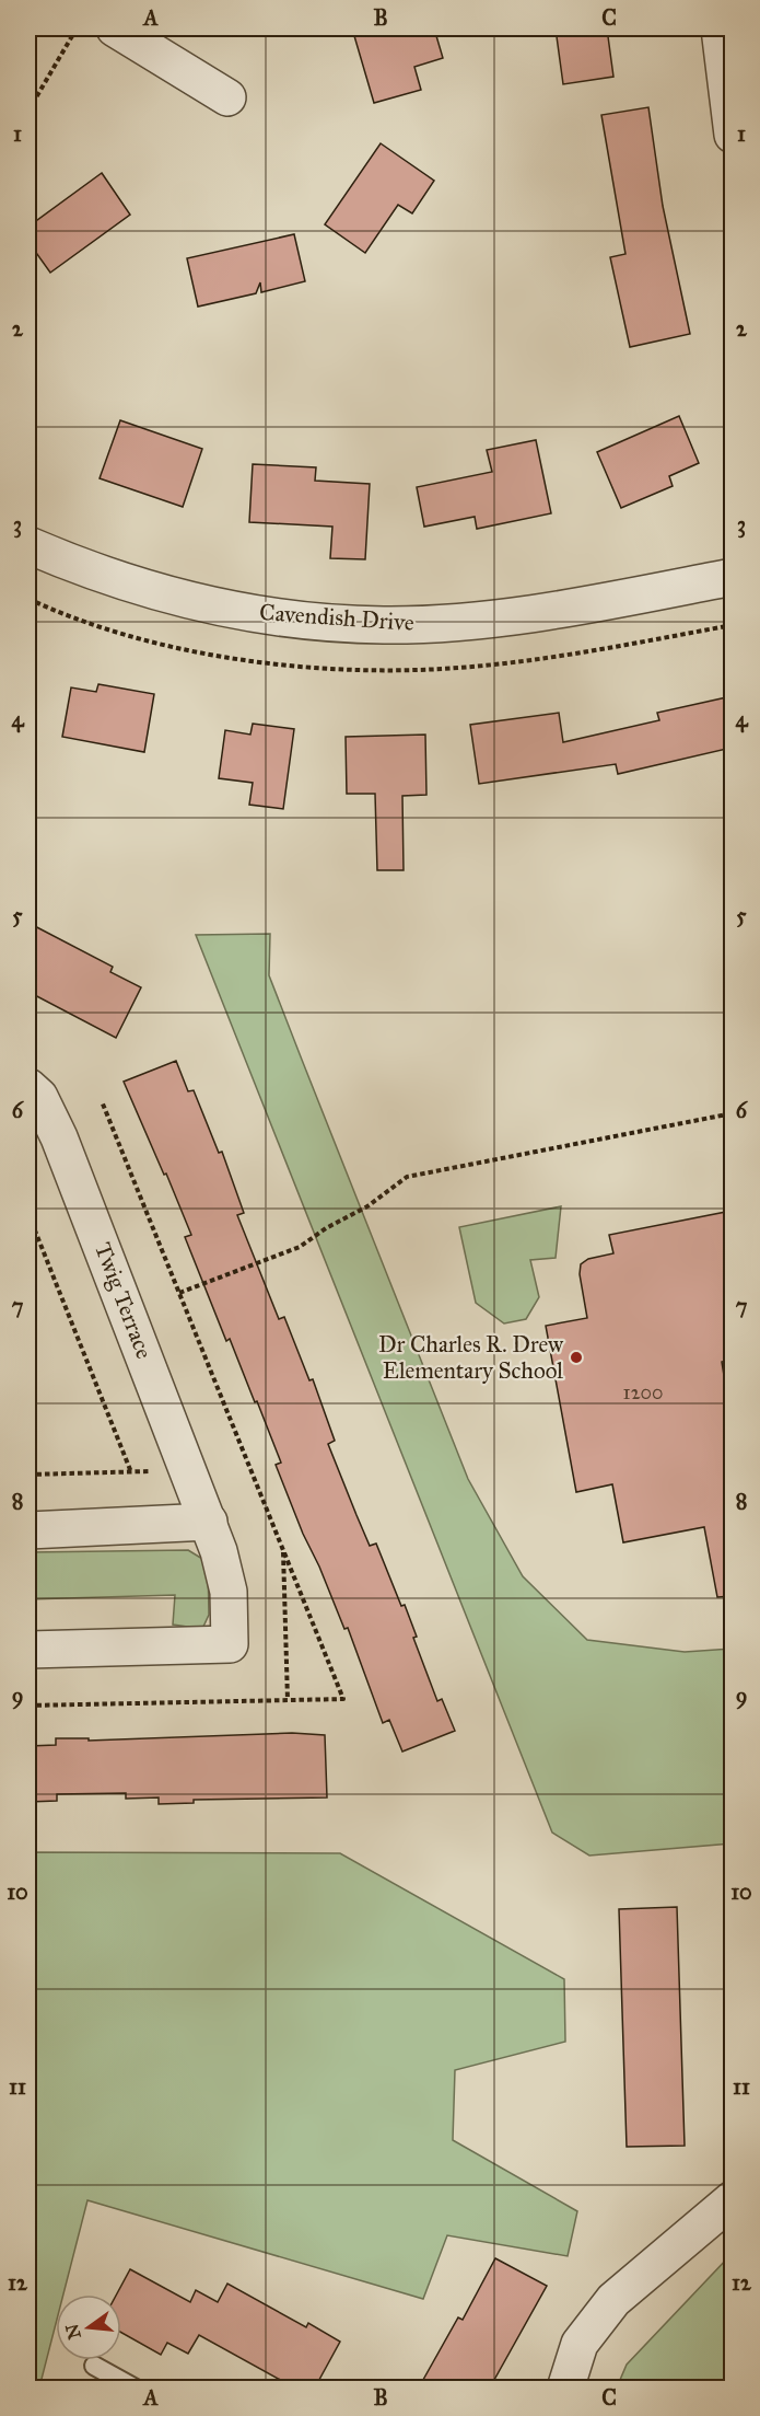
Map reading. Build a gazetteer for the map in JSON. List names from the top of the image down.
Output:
{
  "streets": {
    "street": ["Cavendish Drive", "Twig Terrace"]
  },
  "places": ["Dr Charles R. Drew Elementary School"],
  "house_numbers": ["1200"],
  "north": "left",
  "grid": {
    "columns": ["A", "B", "C"],
    "rows": [
      "1",
      "2",
      "3",
      "4",
      "5",
      "6",
      "7",
      "8",
      "9",
      "10",
      "11",
      "12"
    ]
  }
}
